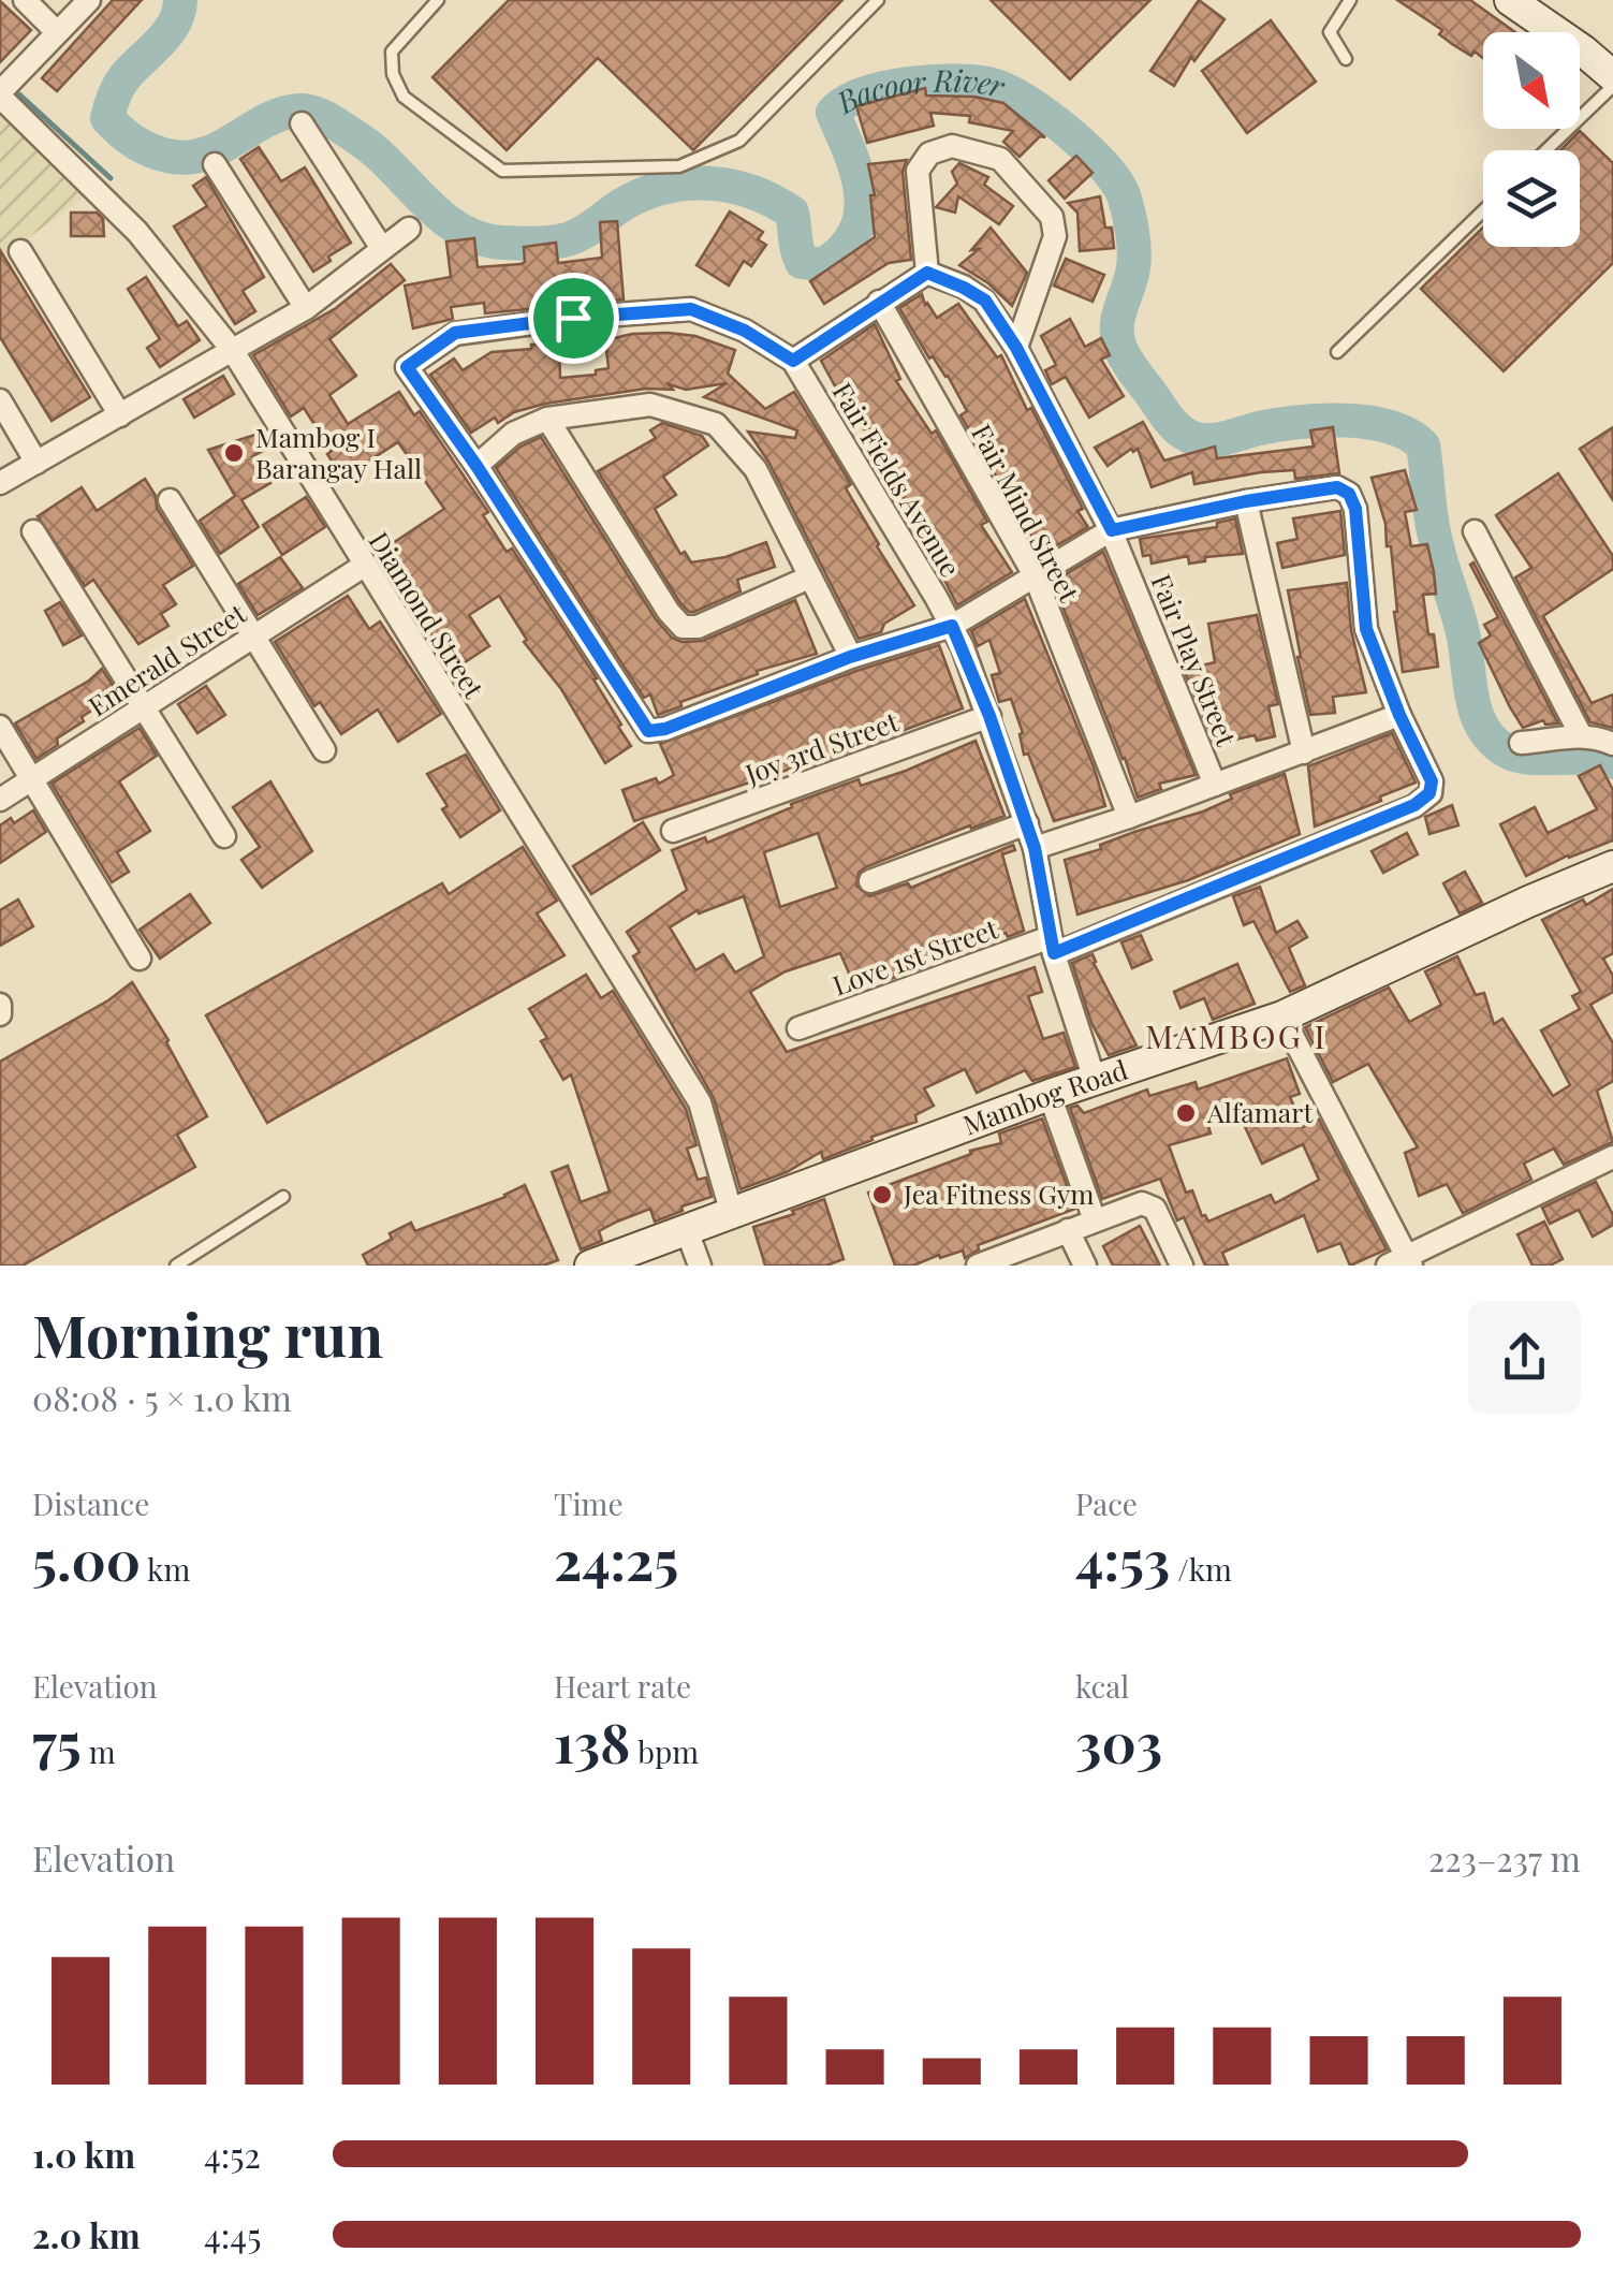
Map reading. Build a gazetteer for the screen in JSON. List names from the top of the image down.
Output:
{
  "streets": {
    "main road": ["Mambog Road"],
    "street": [
      "Fair Fields Avenue",
      "Fair Mind Street",
      "Diamond Street",
      "Emerald Street",
      "Fair Play Street",
      "Joy 3rd Street",
      "Love 1st Street"
    ]
  },
  "crossings": [
    ["Fair Fields Avenue", "Joy 3rd Street"],
    ["Fair Fields Avenue", "Love 1st Street"],
    ["Fair Fields Avenue", "Mambog Road"],
    ["Diamond Street", "Emerald Street"],
    ["Diamond Street", "Mambog Road"]
  ],
  "districts": ["MAMBOG I"],
  "water": ["Bacoor River"],
  "places": ["Mambog I Barangay Hall", "Alfamart", "Jea Fitness Gym"],
  "north": "bottom right",
  "page": {
    "heading": ["Morning run", "08:08 · 5 × 1.0 km"],
    "stats": [
      ["Distance", "5.00 km"],
      ["Time", "24:25"],
      ["Pace", "4:53 /km"],
      ["Elevation", "75 m"],
      ["Heart rate", "138 bpm"],
      ["kcal", "303"]
    ],
    "chart": ["Elevation", "223–237 m"],
    "list": [
      {
        "name": "1.0 km",
        "note": "4:52"
      },
      {
        "name": "2.0 km",
        "note": "4:45"
      }
    ]
  }
}
